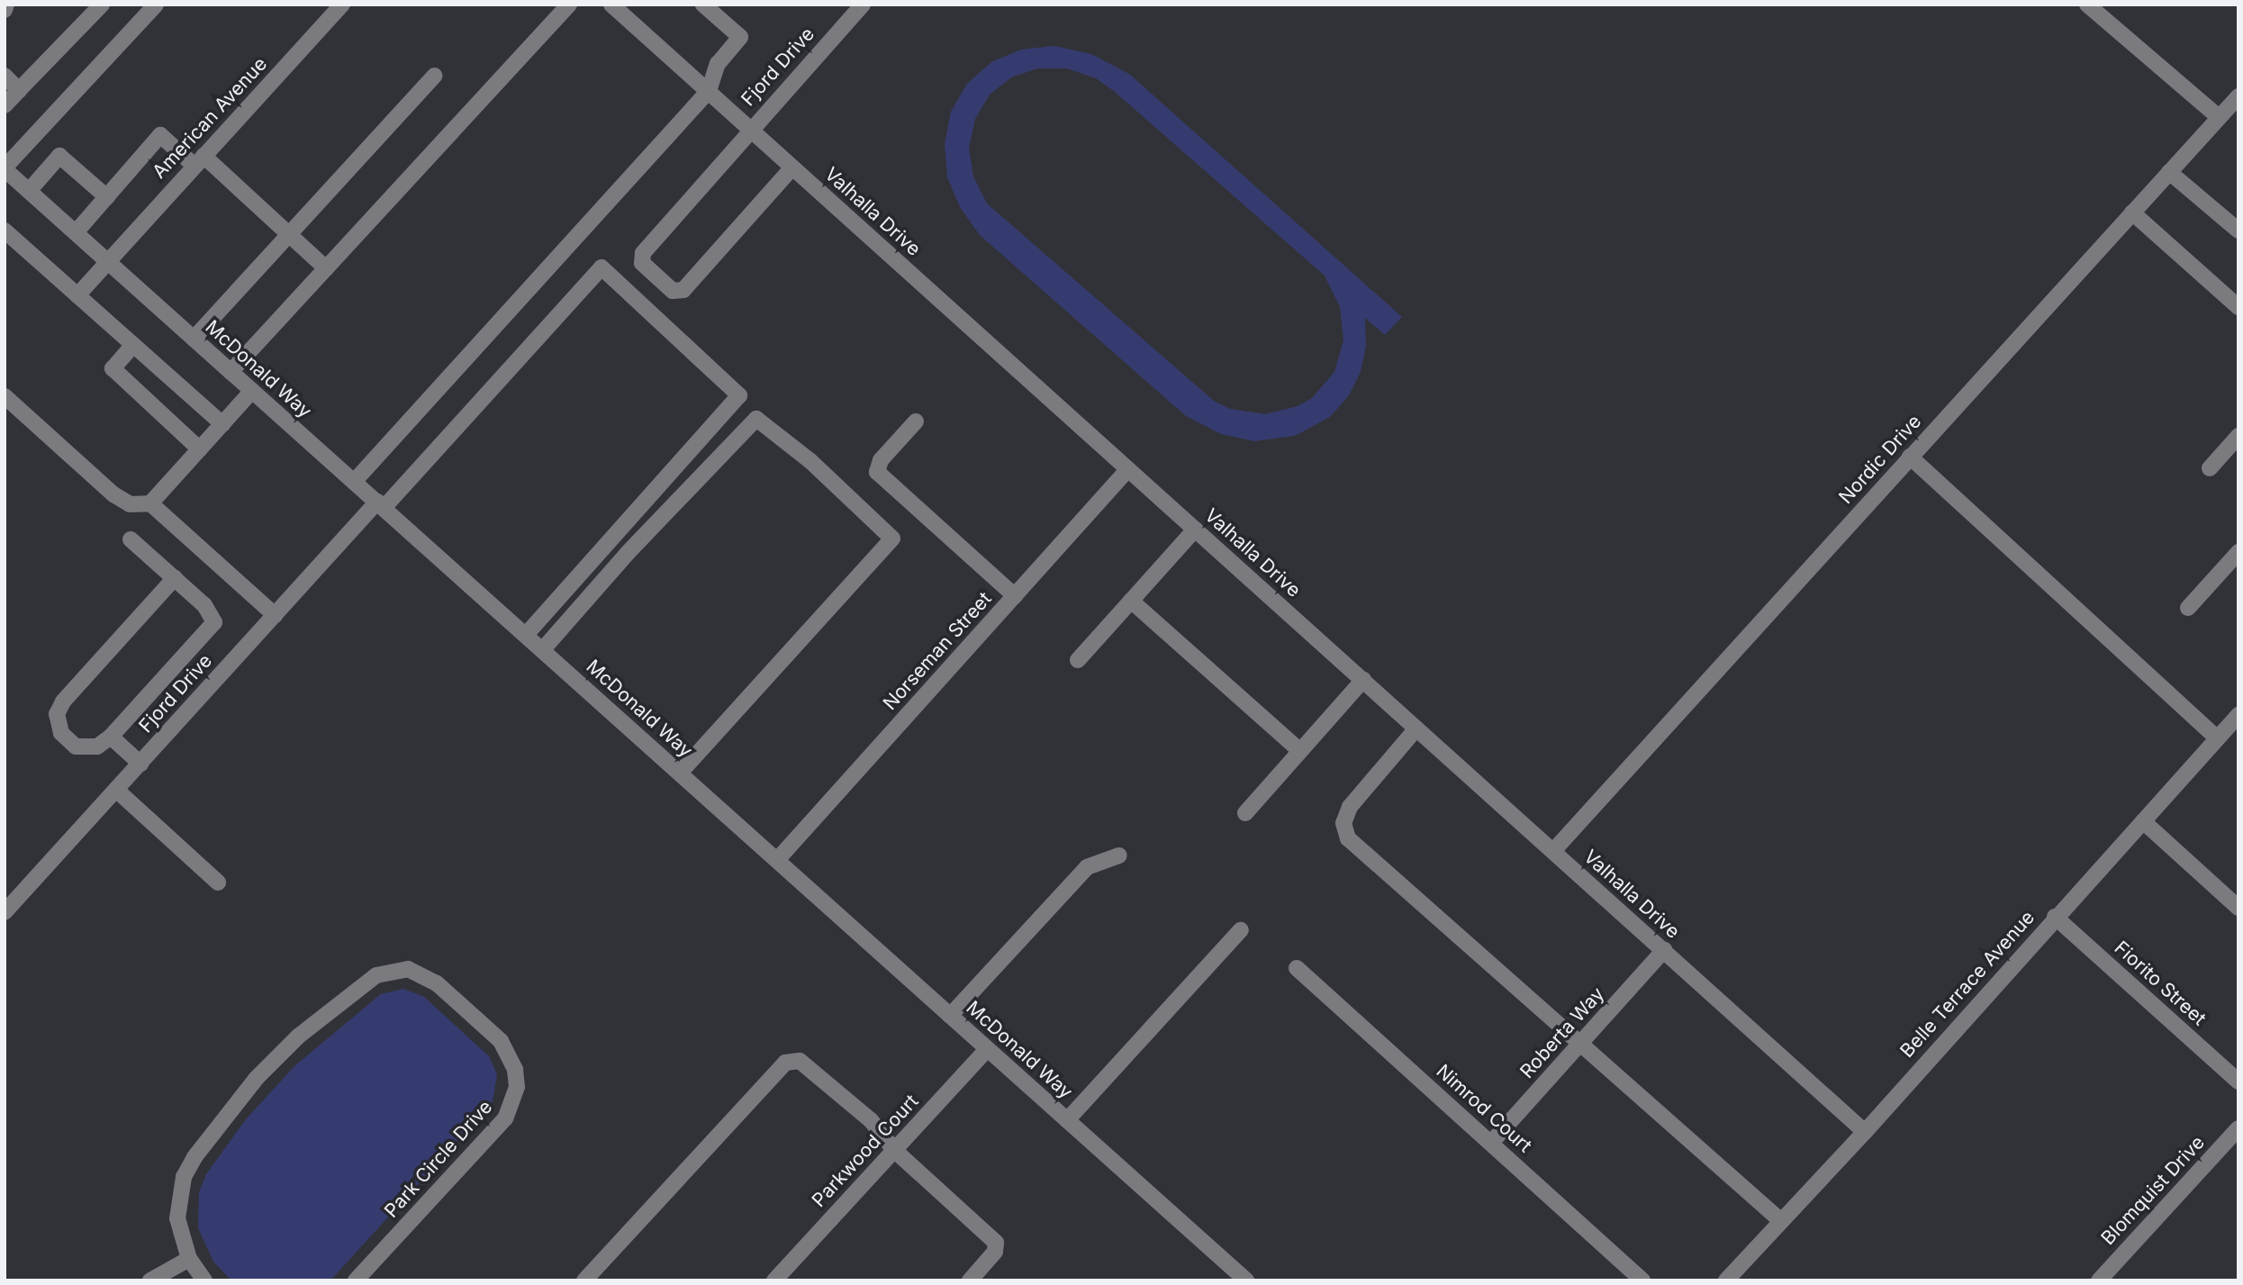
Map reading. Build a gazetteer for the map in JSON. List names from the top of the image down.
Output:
{
  "streets": {
    "street": [
      "Fjord Drive",
      "American Avenue",
      "Valhalla Drive",
      "McDonald Way",
      "Nordic Drive",
      "Norseman Street",
      "Fiorito Street",
      "Belle Terrace Avenue",
      "Roberta Way",
      "Nimrod Court",
      "Parkwood Court",
      "Park Circle Drive",
      "Blomquist Drive"
    ]
  },
  "crossings": [
    ["Fjord Drive", "Valhalla Drive"],
    ["Fjord Drive", "McDonald Way"],
    ["American Avenue", "McDonald Way"],
    ["Valhalla Drive", "Nordic Drive"],
    ["Valhalla Drive", "Norseman Street"],
    ["Valhalla Drive", "Belle Terrace Avenue"],
    ["Valhalla Drive", "Roberta Way"],
    ["McDonald Way", "Norseman Street"],
    ["McDonald Way", "Parkwood Court"],
    ["Fiorito Street", "Belle Terrace Avenue"],
    ["Roberta Way", "Nimrod Court"]
  ]
}
